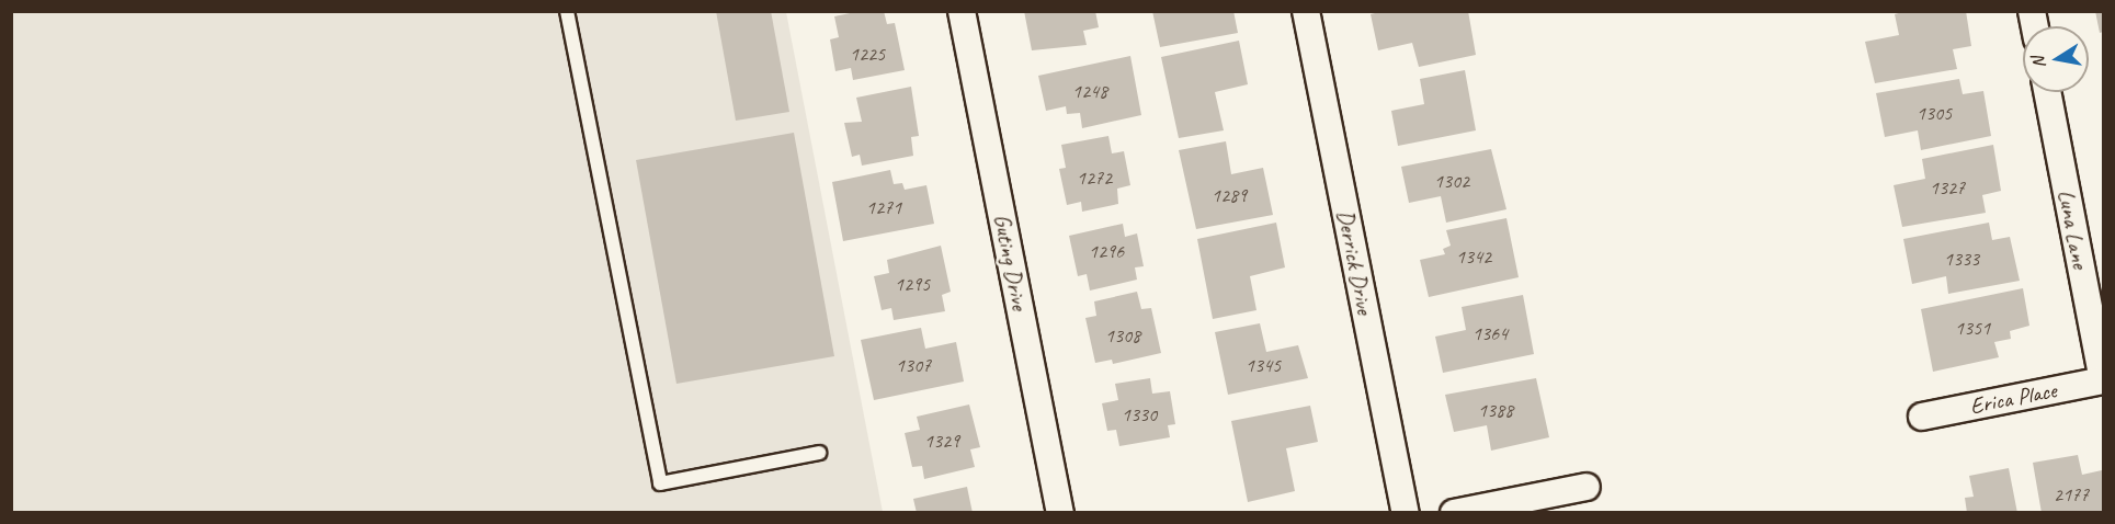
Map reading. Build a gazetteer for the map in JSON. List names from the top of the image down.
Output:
{
  "streets": {
    "street": [
      "Luna Lane",
      "Guting Drive",
      "Derrick Drive",
      "Erica Place"
    ]
  },
  "crossings": [
    ["Luna Lane", "Erica Place"]
  ],
  "house_numbers": [
    "1225",
    "1248",
    "1305",
    "1272",
    "1302",
    "1327",
    "1289",
    "1271",
    "1296",
    "1342",
    "1333",
    "1295",
    "1351",
    "1364",
    "1308",
    "1307",
    "1345",
    "1388",
    "1330",
    "1329",
    "2177"
  ],
  "north": "left"
}
